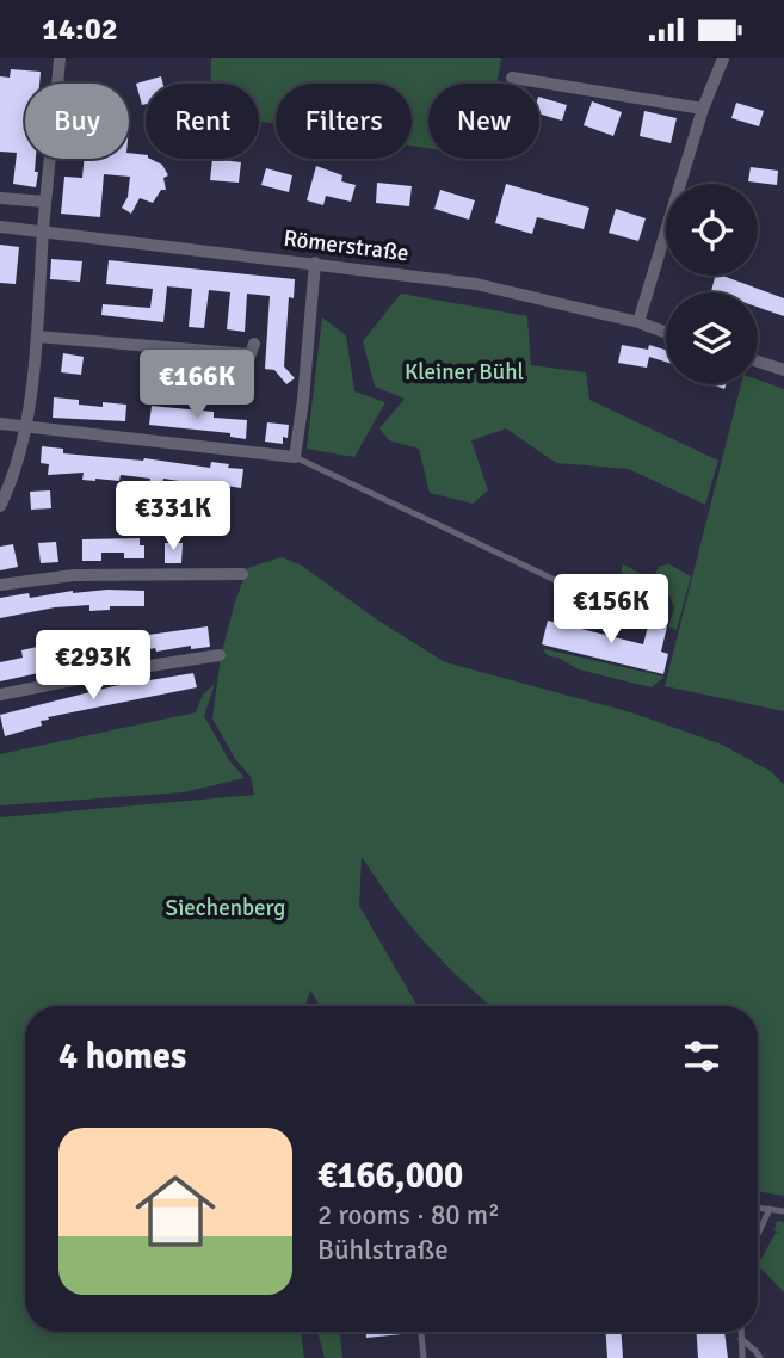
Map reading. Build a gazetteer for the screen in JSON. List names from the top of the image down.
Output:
{
  "streets": {
    "street": ["Römerstraße"]
  },
  "parks": ["Kleiner Bühl", "Siechenberg"],
  "page": {
    "status": "14:02",
    "chip": [
      "Buy",
      "Rent",
      "Filters",
      "New"
    ],
    "price": [
      "€166K",
      "€331K",
      "€156K",
      "€293K"
    ],
    "heading": "4 homes",
    "list": [
      {
        "name": "€166,000",
        "note": "2 rooms · 80 m² · Bühlstraße"
      }
    ]
  }
}
